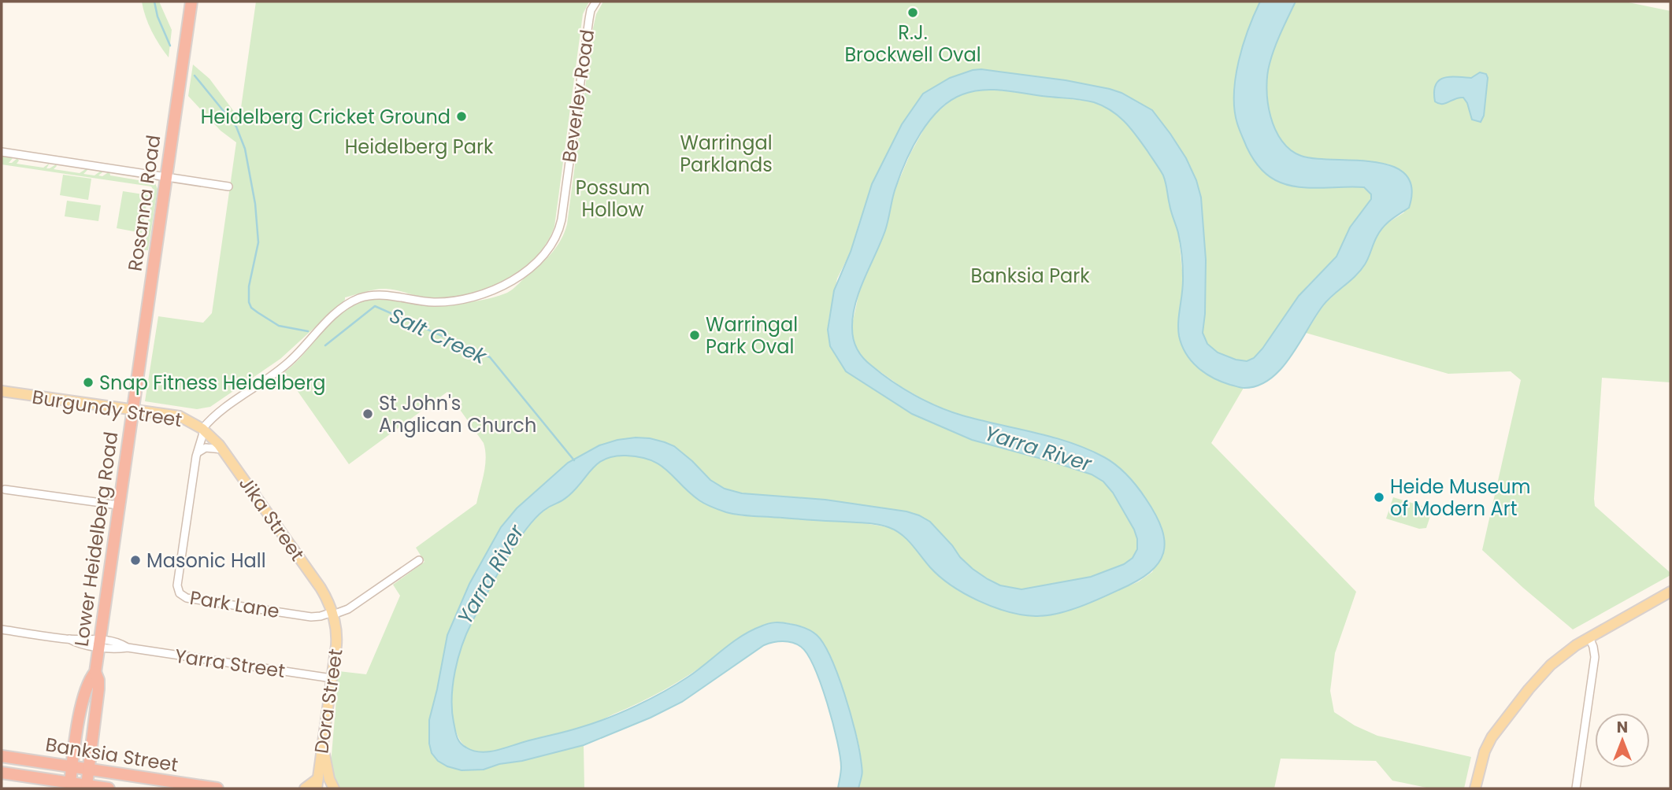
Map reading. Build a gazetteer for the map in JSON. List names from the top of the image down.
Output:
{
  "streets": {
    "highway": ["Rosanna Road", "Lower Heidelberg Road", "Banksia Street"],
    "main road": ["Burgundy Street", "Jika Street", "Dora Street"],
    "street": ["Beverley Road", "Park Lane", "Yarra Street"]
  },
  "crossings": [
    ["Beverley Road", "Burgundy Street"],
    ["Rosanna Road", "Burgundy Street"],
    ["Rosanna Road", "Lower Heidelberg Road"],
    ["Burgundy Street", "Jika Street"],
    ["Burgundy Street", "Lower Heidelberg Road"],
    ["Burgundy Street", "Park Lane"],
    ["Jika Street", "Park Lane"],
    ["Jika Street", "Dora Street"],
    ["Lower Heidelberg Road", "Yarra Street"],
    ["Lower Heidelberg Road", "Banksia Street"],
    ["Park Lane", "Dora Street"],
    ["Yarra Street", "Dora Street"]
  ],
  "water": ["Salt Creek", "Yarra River"],
  "parks": [
    "Warringal Parklands",
    "Heidelberg Park",
    "Possum Hollow",
    "Banksia Park"
  ],
  "places": [
    "R.J. Brockwell Oval",
    "Heidelberg Cricket Ground",
    "Warringal Park Oval",
    "Snap Fitness Heidelberg",
    "St John's Anglican Church",
    "Heide Museum of Modern Art",
    "Masonic Hall"
  ],
  "north": "top"
}
